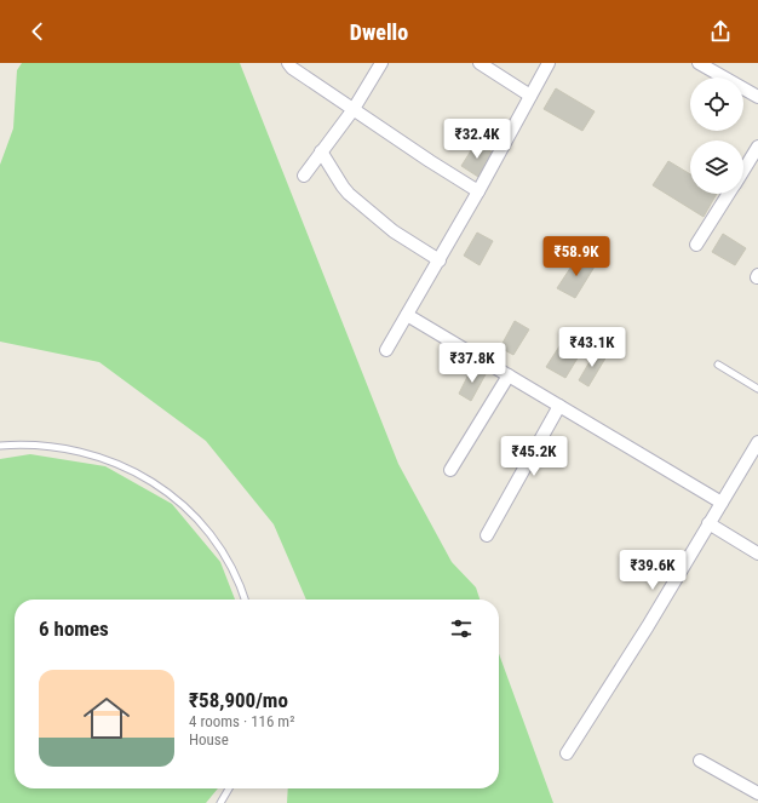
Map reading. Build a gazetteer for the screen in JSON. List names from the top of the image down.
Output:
{
  "page": {
    "header": "Dwello",
    "price": [
      "₹32.4K",
      "₹58.9K",
      "₹43.1K",
      "₹37.8K",
      "₹45.2K",
      "₹39.6K"
    ],
    "heading": "6 homes",
    "list": [
      {
        "name": "₹58,900/mo",
        "note": "4 rooms · 116 m² · House"
      }
    ]
  }
}
